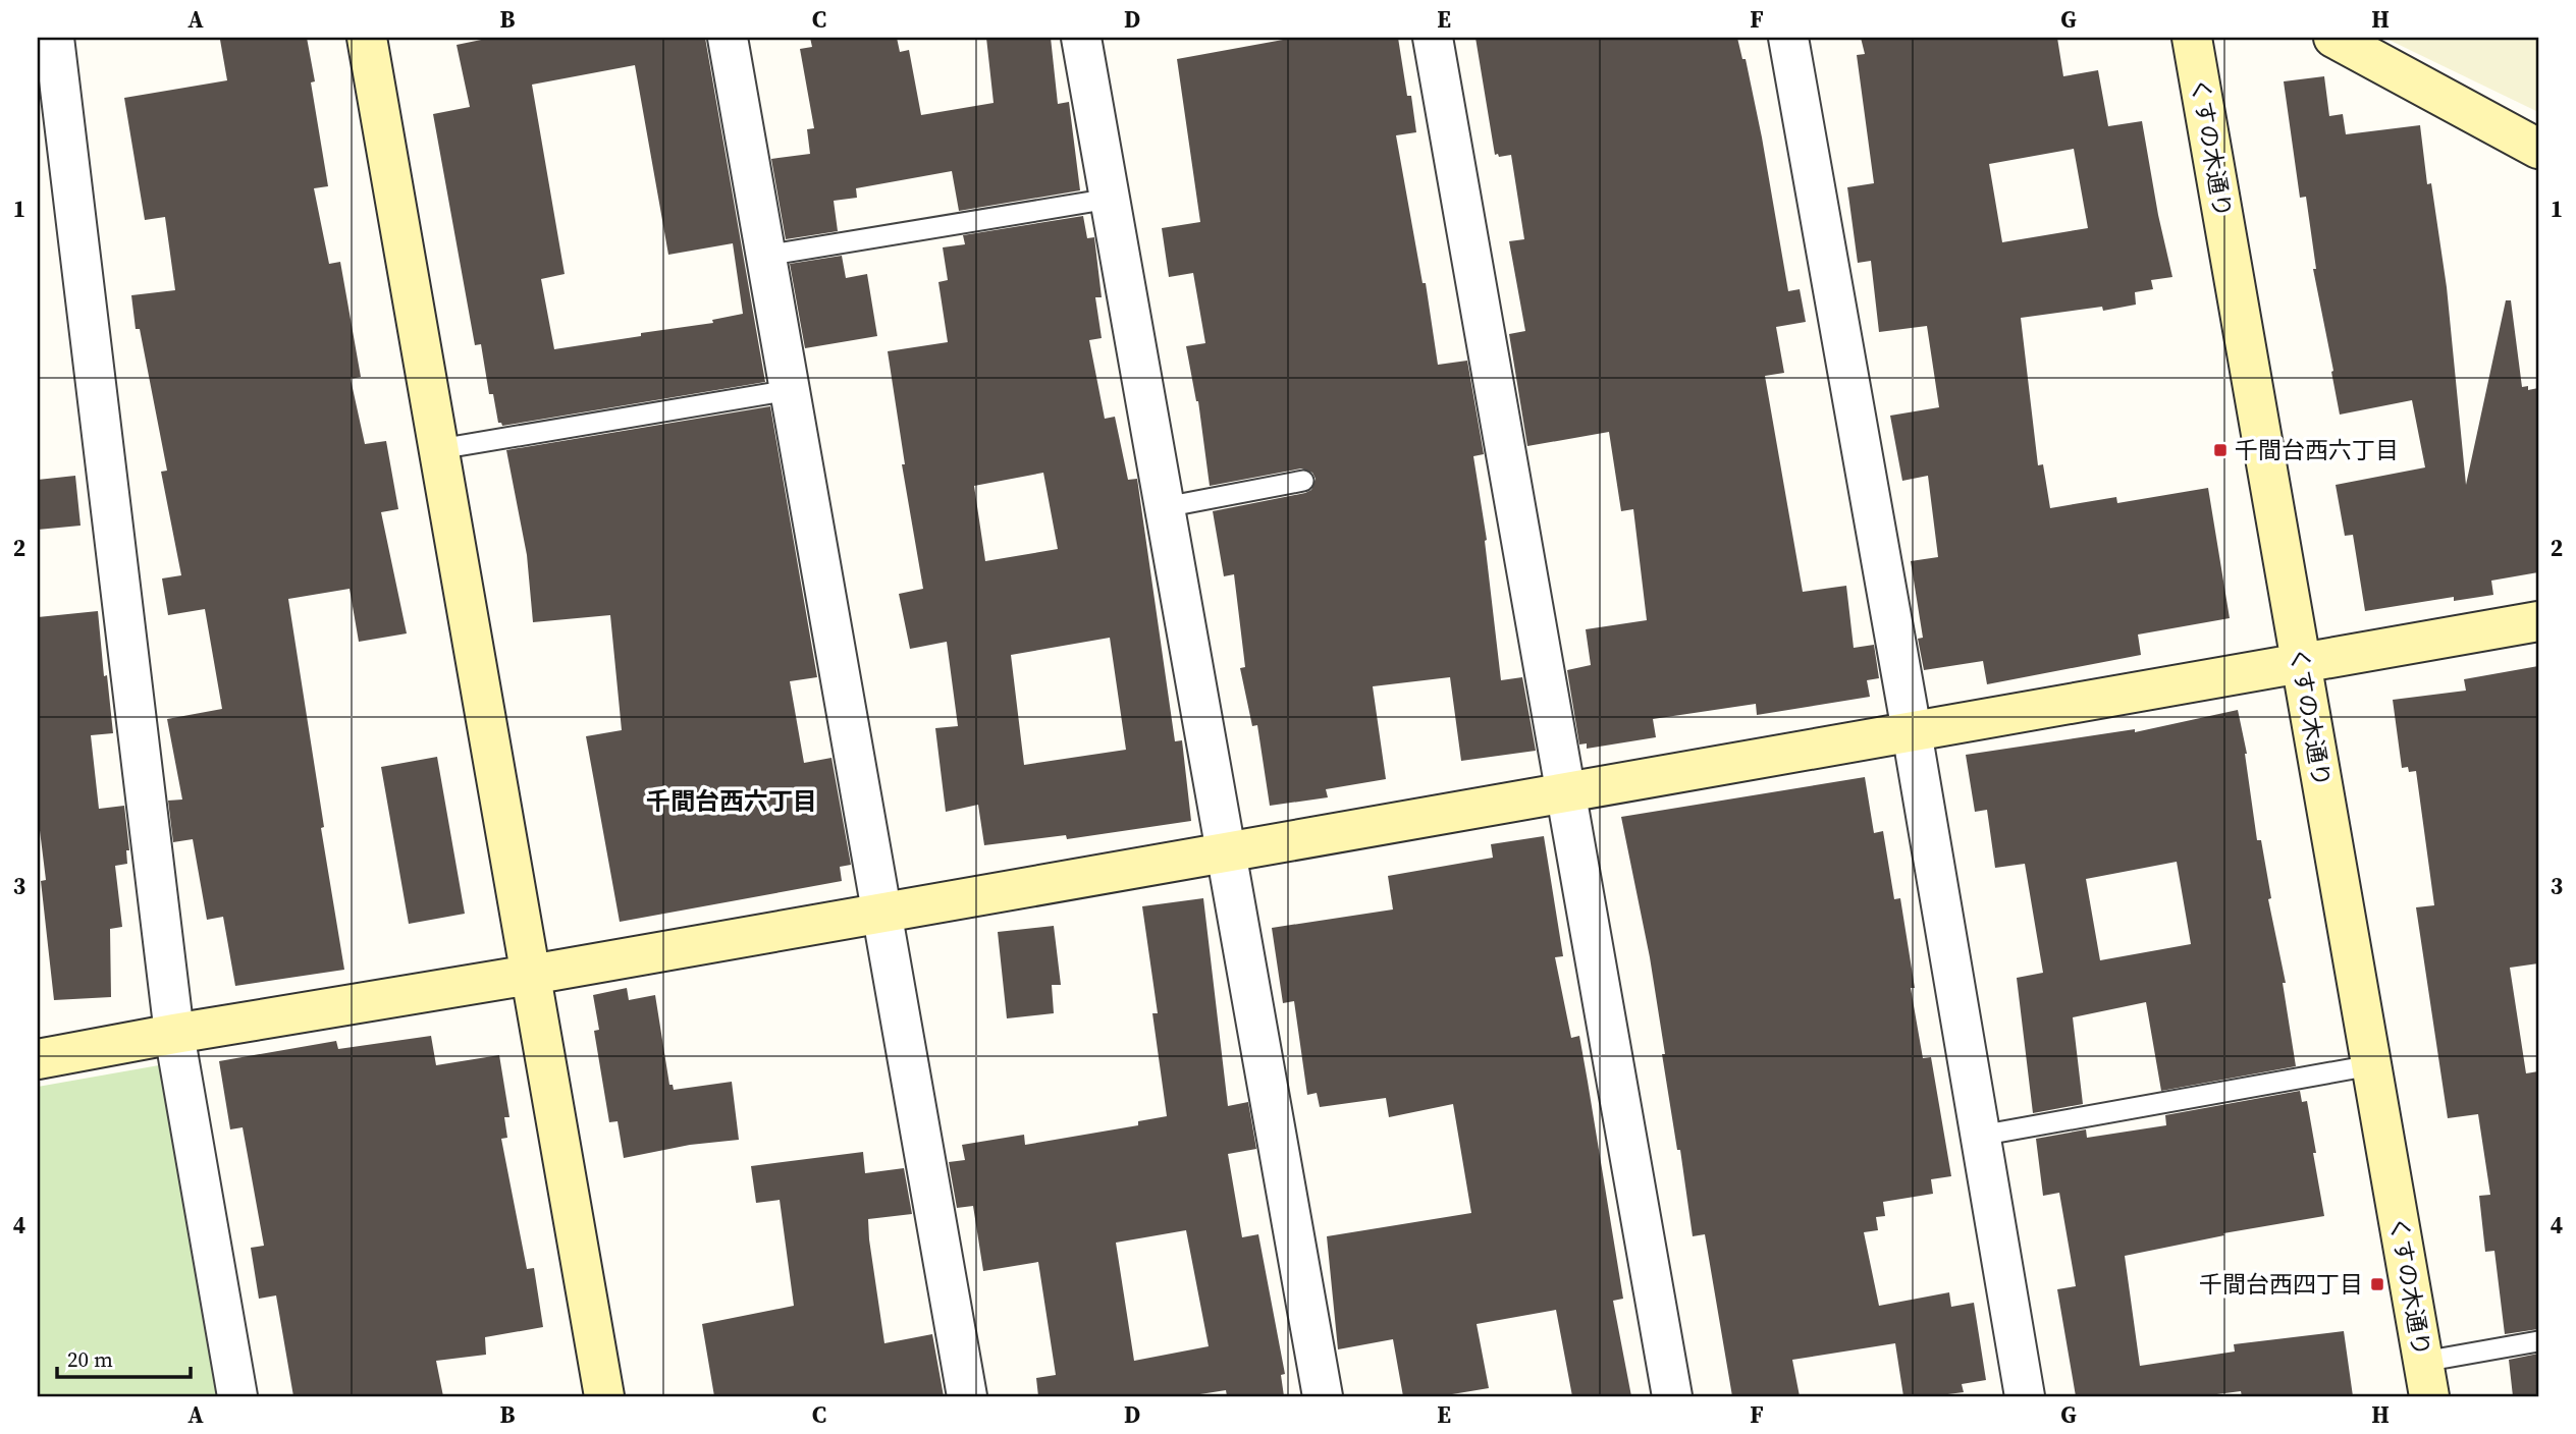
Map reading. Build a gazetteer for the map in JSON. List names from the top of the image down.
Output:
{
  "streets": {
    "street": ["くすの木通り"]
  },
  "districts": ["千間台西六丁目"],
  "places": {
    "transit": ["千間台西六丁目", "千間台西四丁目"]
  },
  "scale_bar": "20 m",
  "grid": {
    "columns": [
      "A",
      "B",
      "C",
      "D",
      "E",
      "F",
      "G",
      "H"
    ],
    "rows": [
      "1",
      "2",
      "3",
      "4"
    ]
  }
}
